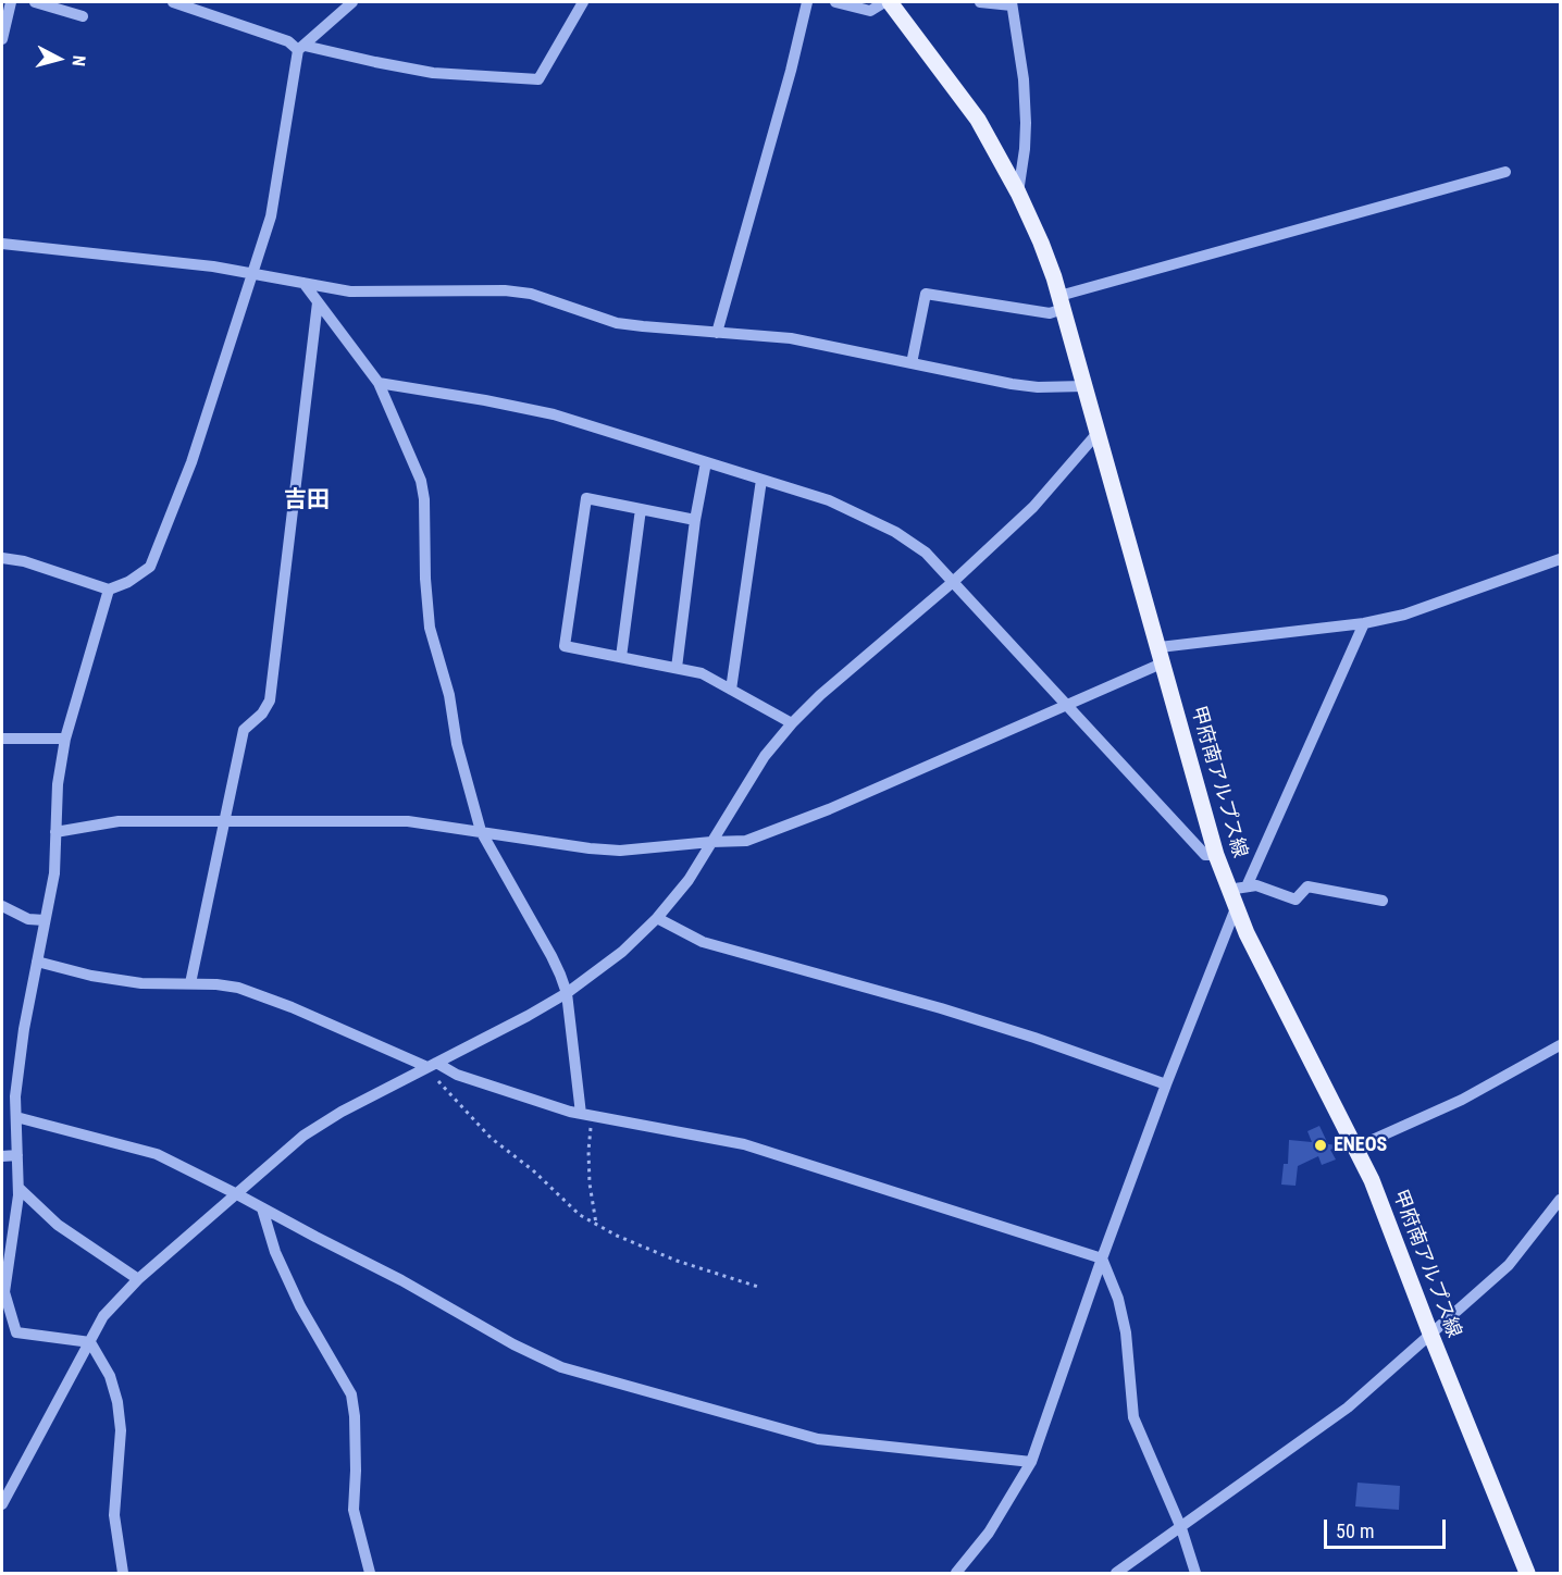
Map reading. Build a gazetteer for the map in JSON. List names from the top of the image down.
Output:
{
  "streets": {
    "main road": ["甲府南アルプス線"]
  },
  "districts": ["吉田"],
  "places": ["ENEOS"],
  "scale_bar": "50 m",
  "north": "right"
}
